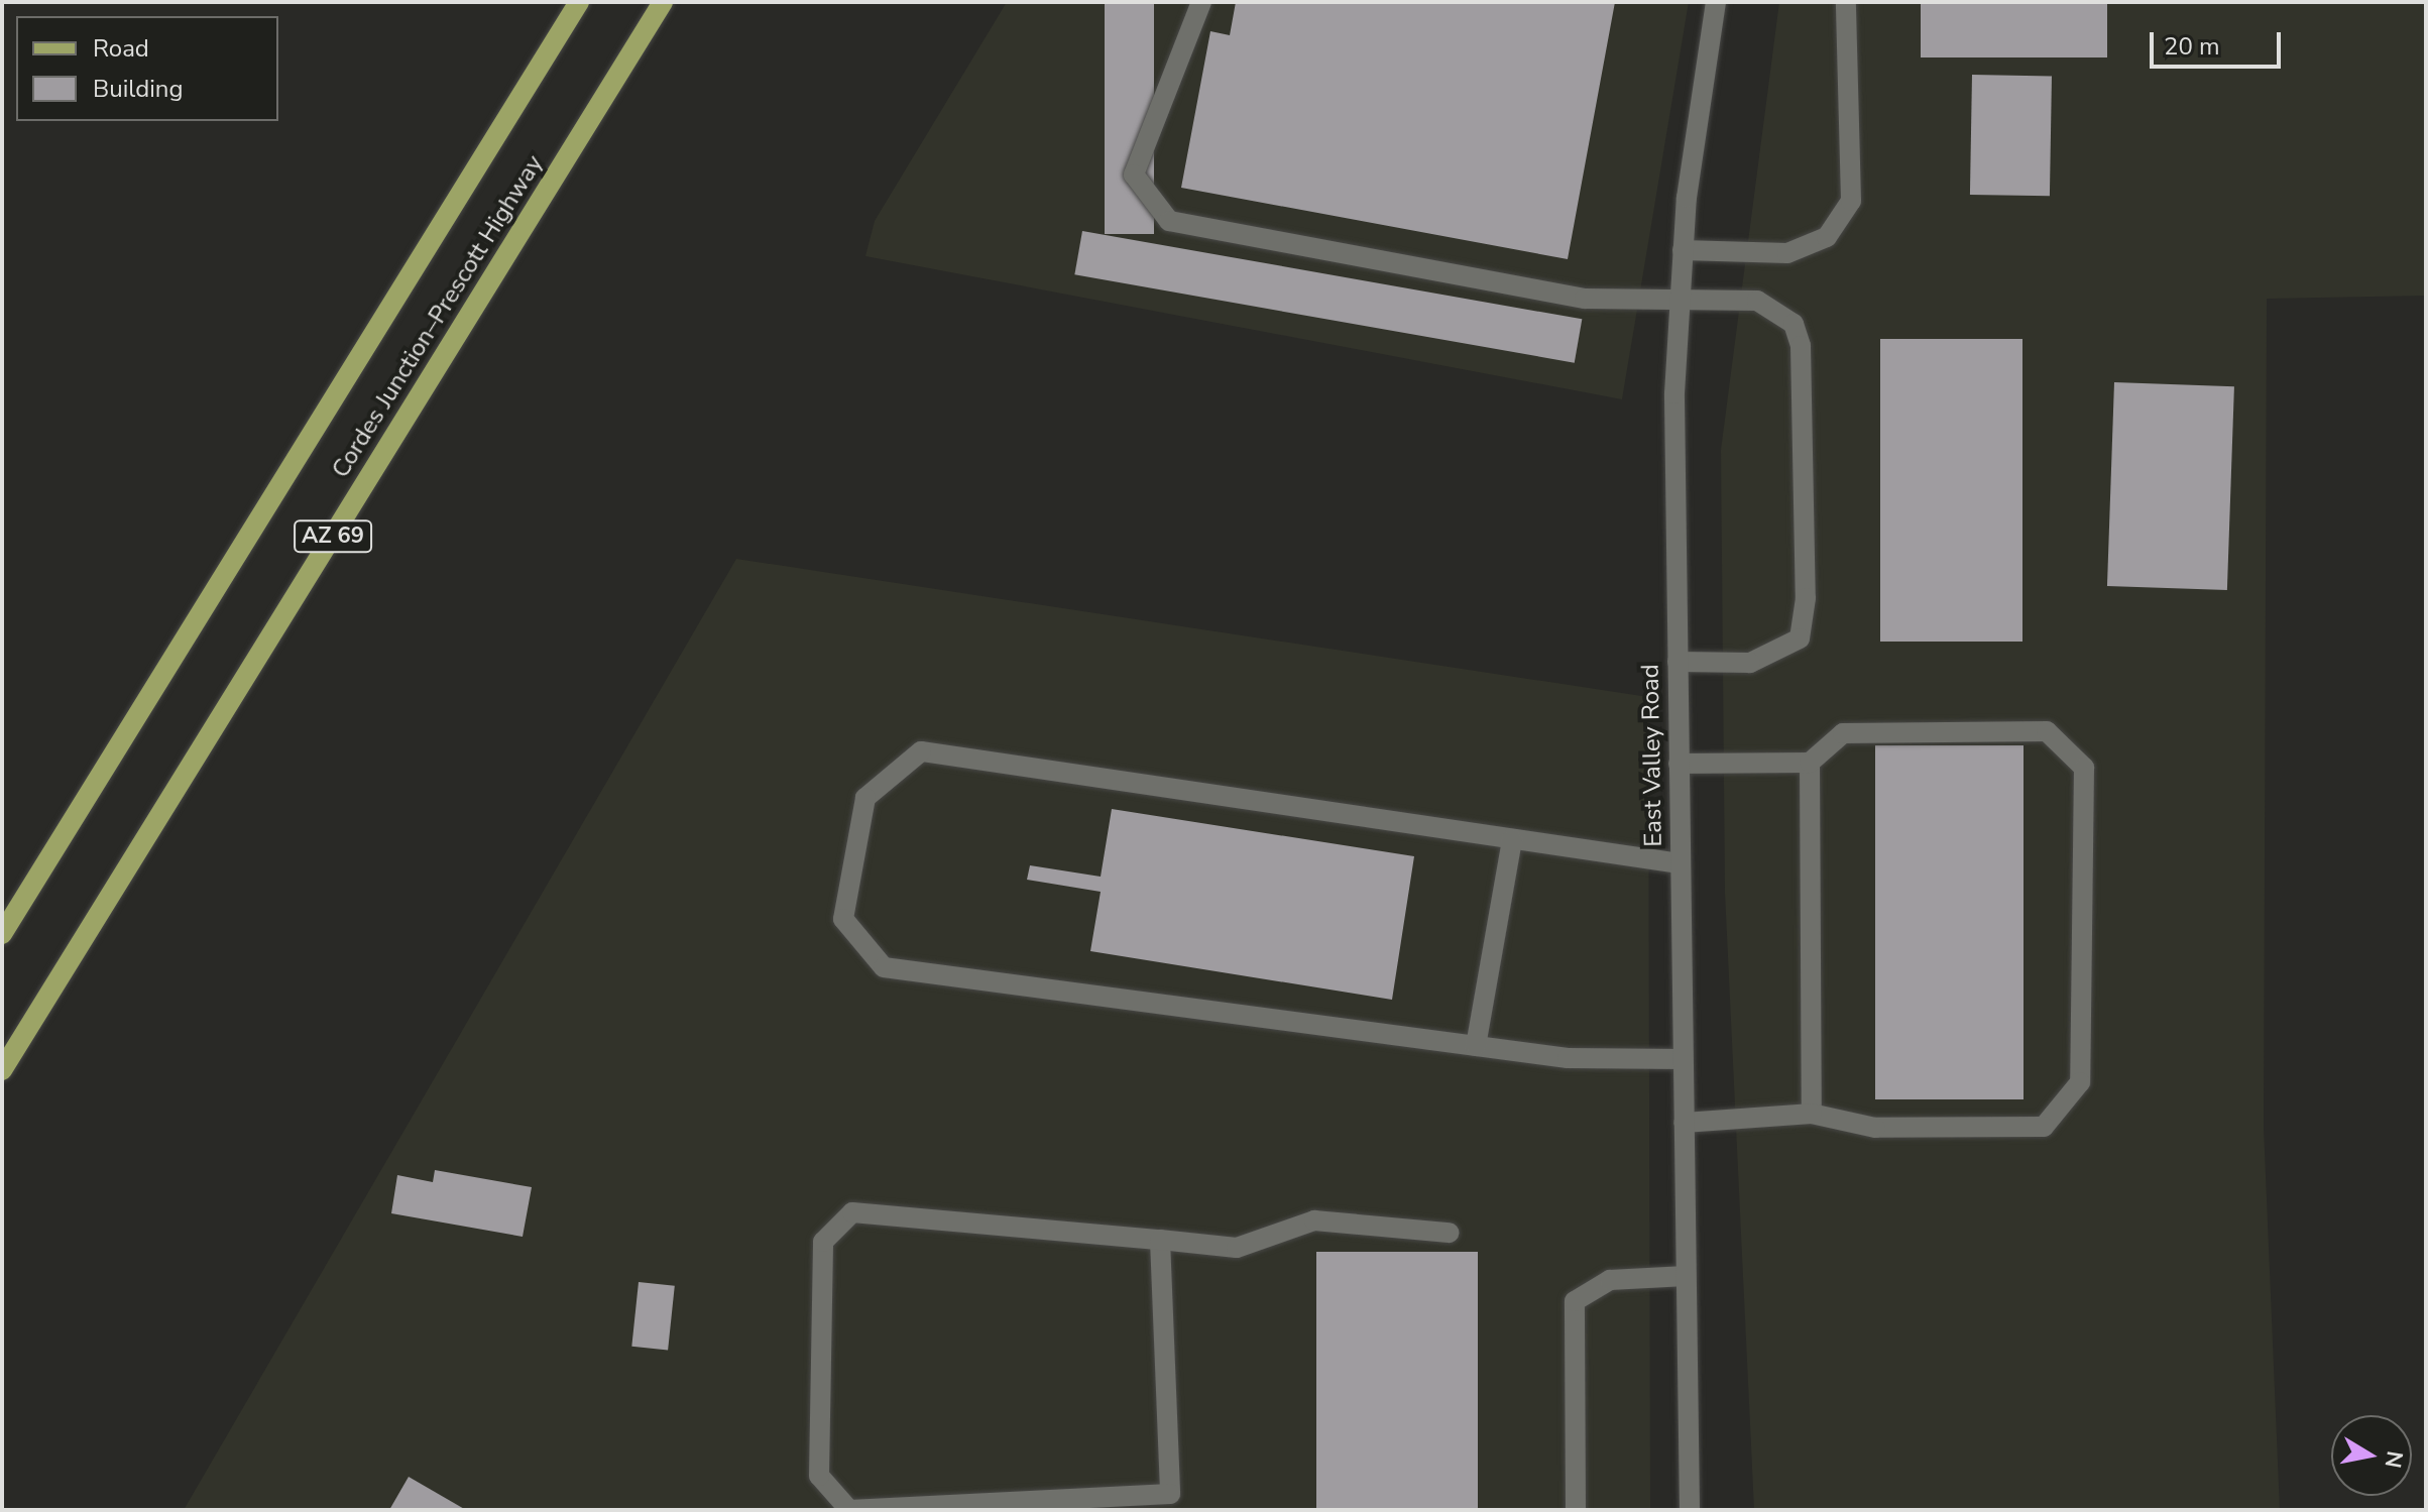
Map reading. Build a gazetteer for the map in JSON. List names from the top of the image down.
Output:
{
  "streets": {
    "main road": ["Cordes Junction–Prescott Highway", "AZ 69"],
    "street": ["East Valley Road"]
  },
  "legend": ["Road", "Building"],
  "scale_bar": "20 m",
  "north": "right"
}
